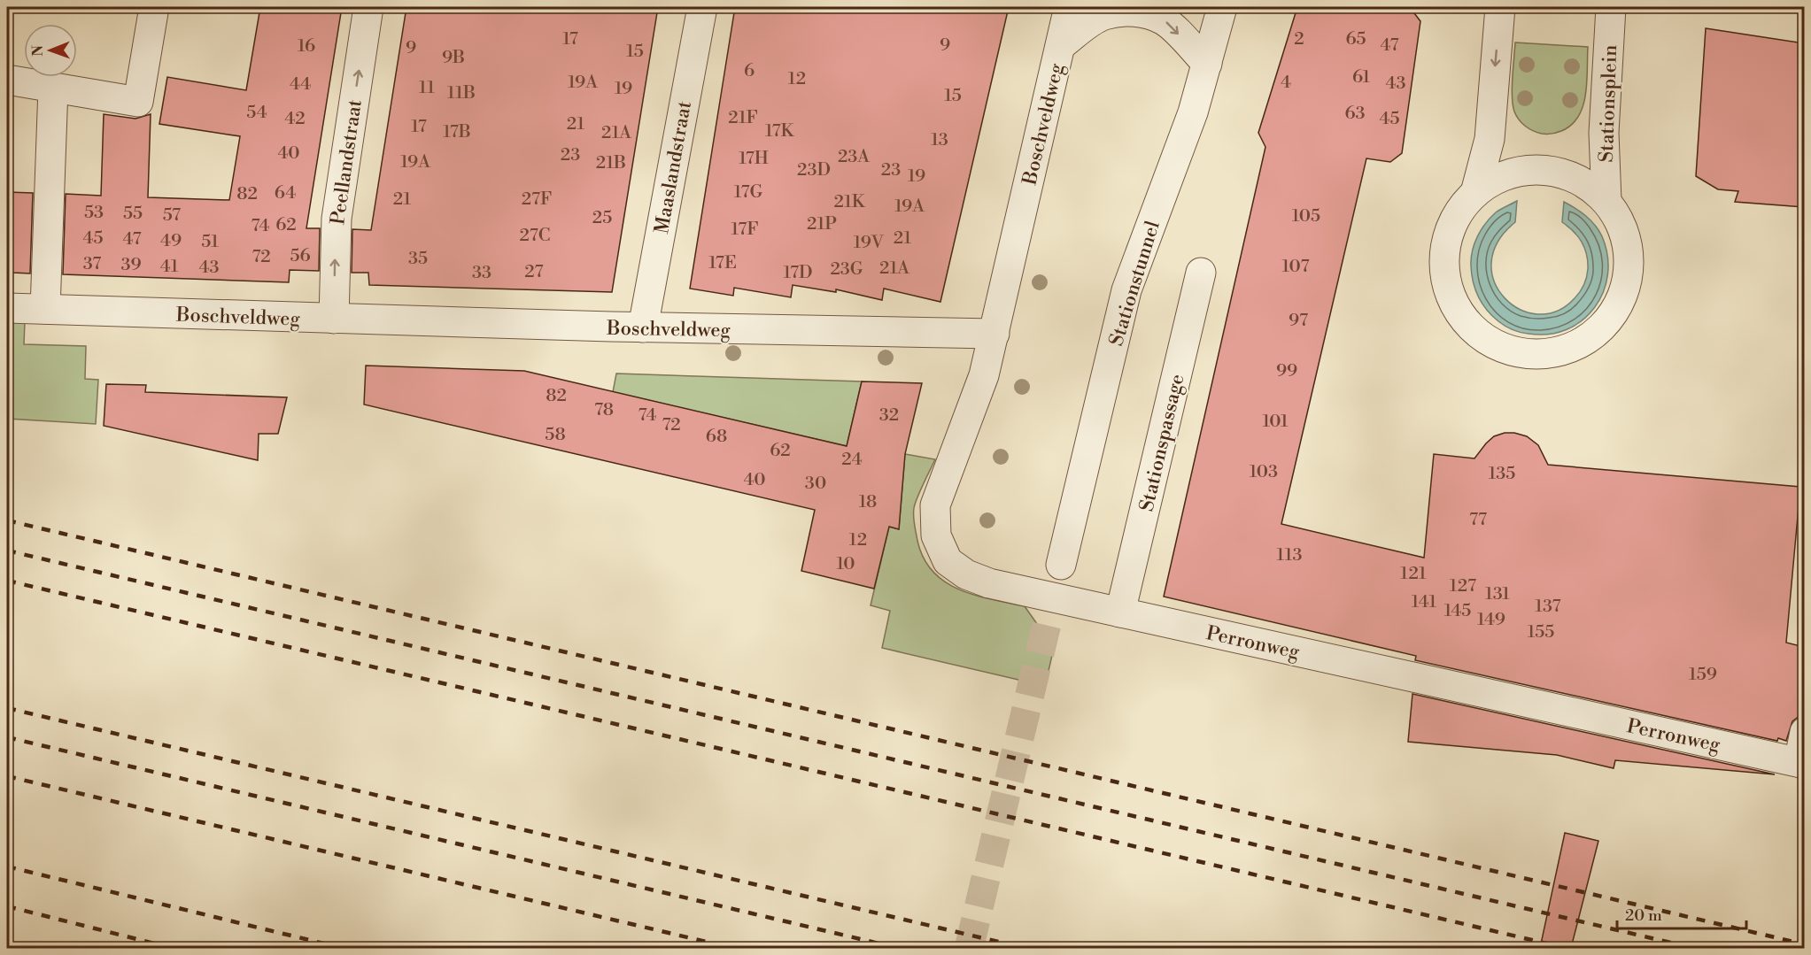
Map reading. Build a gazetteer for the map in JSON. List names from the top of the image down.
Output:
{
  "streets": {
    "street": [
      "Stationsplein",
      "Boschveldweg",
      "Peellandstraat",
      "Maaslandstraat",
      "Stationstunnel",
      "Stationspassage",
      "Perronweg"
    ]
  },
  "crossings": [
    ["Boschveldweg", "Peellandstraat"],
    ["Boschveldweg", "Maaslandstraat"],
    ["Boschveldweg", "Perronweg"],
    ["Stationspassage", "Perronweg"]
  ],
  "one_way": ["Peellandstraat"],
  "house_numbers": [
    "17",
    "2",
    "65",
    "9",
    "47",
    "16",
    "9",
    "15",
    "9B",
    "6",
    "61",
    "12",
    "19A",
    "4",
    "43",
    "44",
    "11",
    "19",
    "11B",
    "15",
    "54",
    "63",
    "21F",
    "42",
    "45",
    "21",
    "17",
    "17K",
    "17B",
    "21A",
    "13",
    "40",
    "23",
    "23A",
    "17H",
    "19A",
    "21B",
    "23D",
    "23",
    "19",
    "17G",
    "64",
    "82",
    "21",
    "27F",
    "21K",
    "19A",
    "53",
    "55",
    "57",
    "105",
    "25",
    "21P",
    "62",
    "74",
    "17F",
    "27C",
    "45",
    "21",
    "47",
    "49",
    "51",
    "19V",
    "56",
    "72",
    "35",
    "17E",
    "37",
    "39",
    "41",
    "107",
    "43",
    "21A",
    "23G",
    "27",
    "33",
    "17D",
    "97",
    "99",
    "82",
    "78",
    "74",
    "32",
    "101",
    "72",
    "58",
    "68",
    "62",
    "24",
    "103",
    "135",
    "40",
    "30",
    "18",
    "77",
    "12",
    "113",
    "10",
    "121",
    "127",
    "131",
    "141",
    "137",
    "145",
    "149",
    "155",
    "159"
  ],
  "scale_bar": "20 m",
  "north": "left"
}
